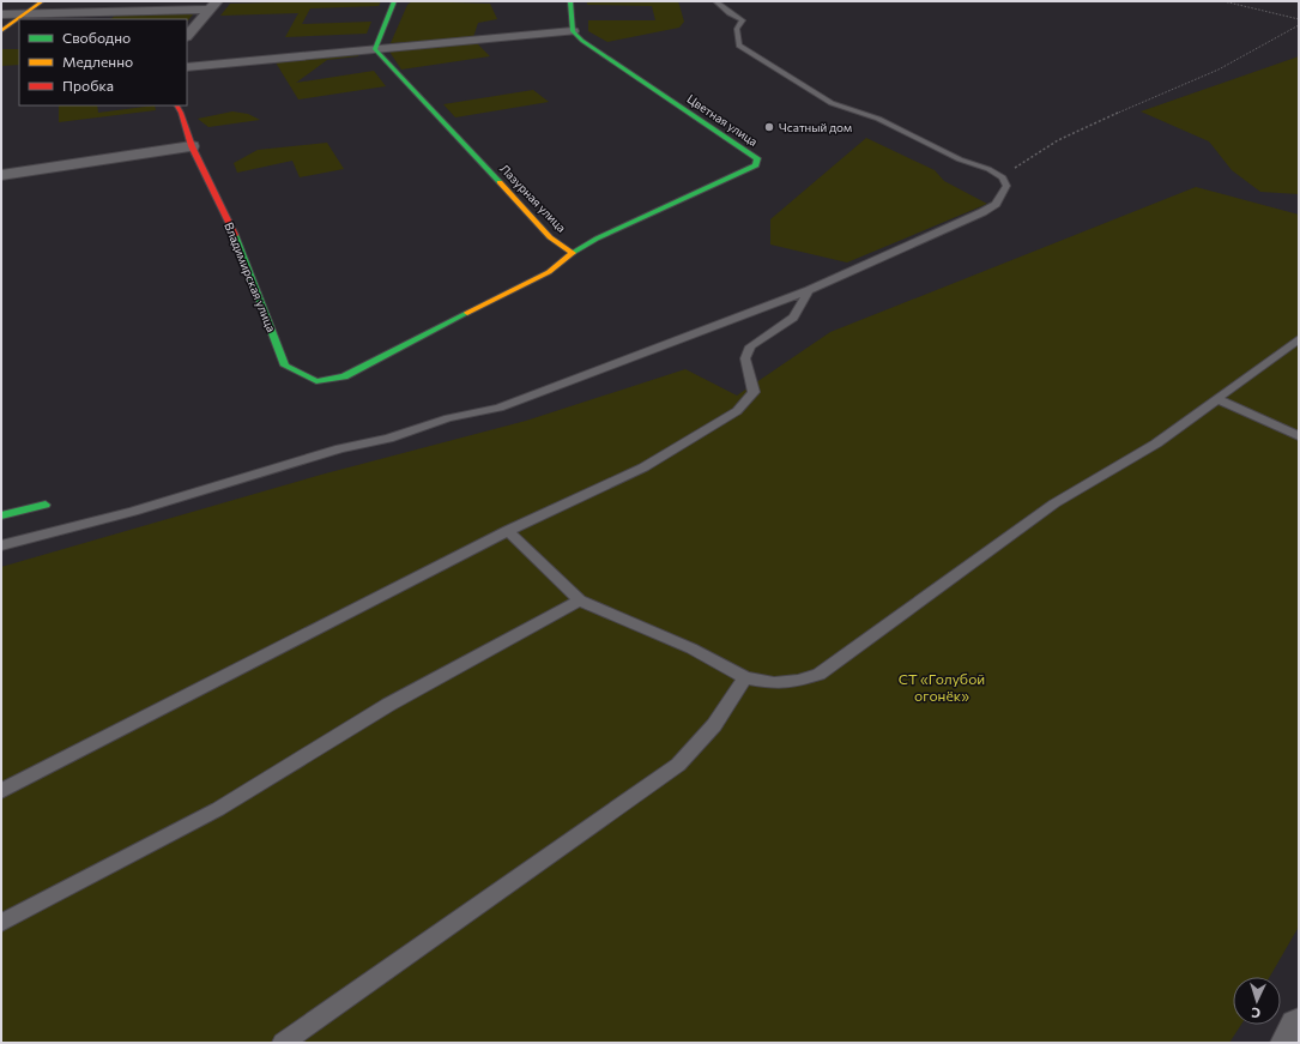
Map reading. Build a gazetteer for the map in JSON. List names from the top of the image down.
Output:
{
  "streets": {
    "street": ["Цветная улица", "Лазурная улица", "Владимирская улица"]
  },
  "crossings": [
    ["Цветная улица", "Лазурная улица"],
    ["Цветная улица", "Владимирская улица"],
    ["Лазурная улица", "Владимирская улица"]
  ],
  "parks": ["СТ «Голубой огонёк»"],
  "places": ["Чсатный дом"],
  "legend": ["Свободно", "Медленно", "Пробка"],
  "north": "bottom"
}
